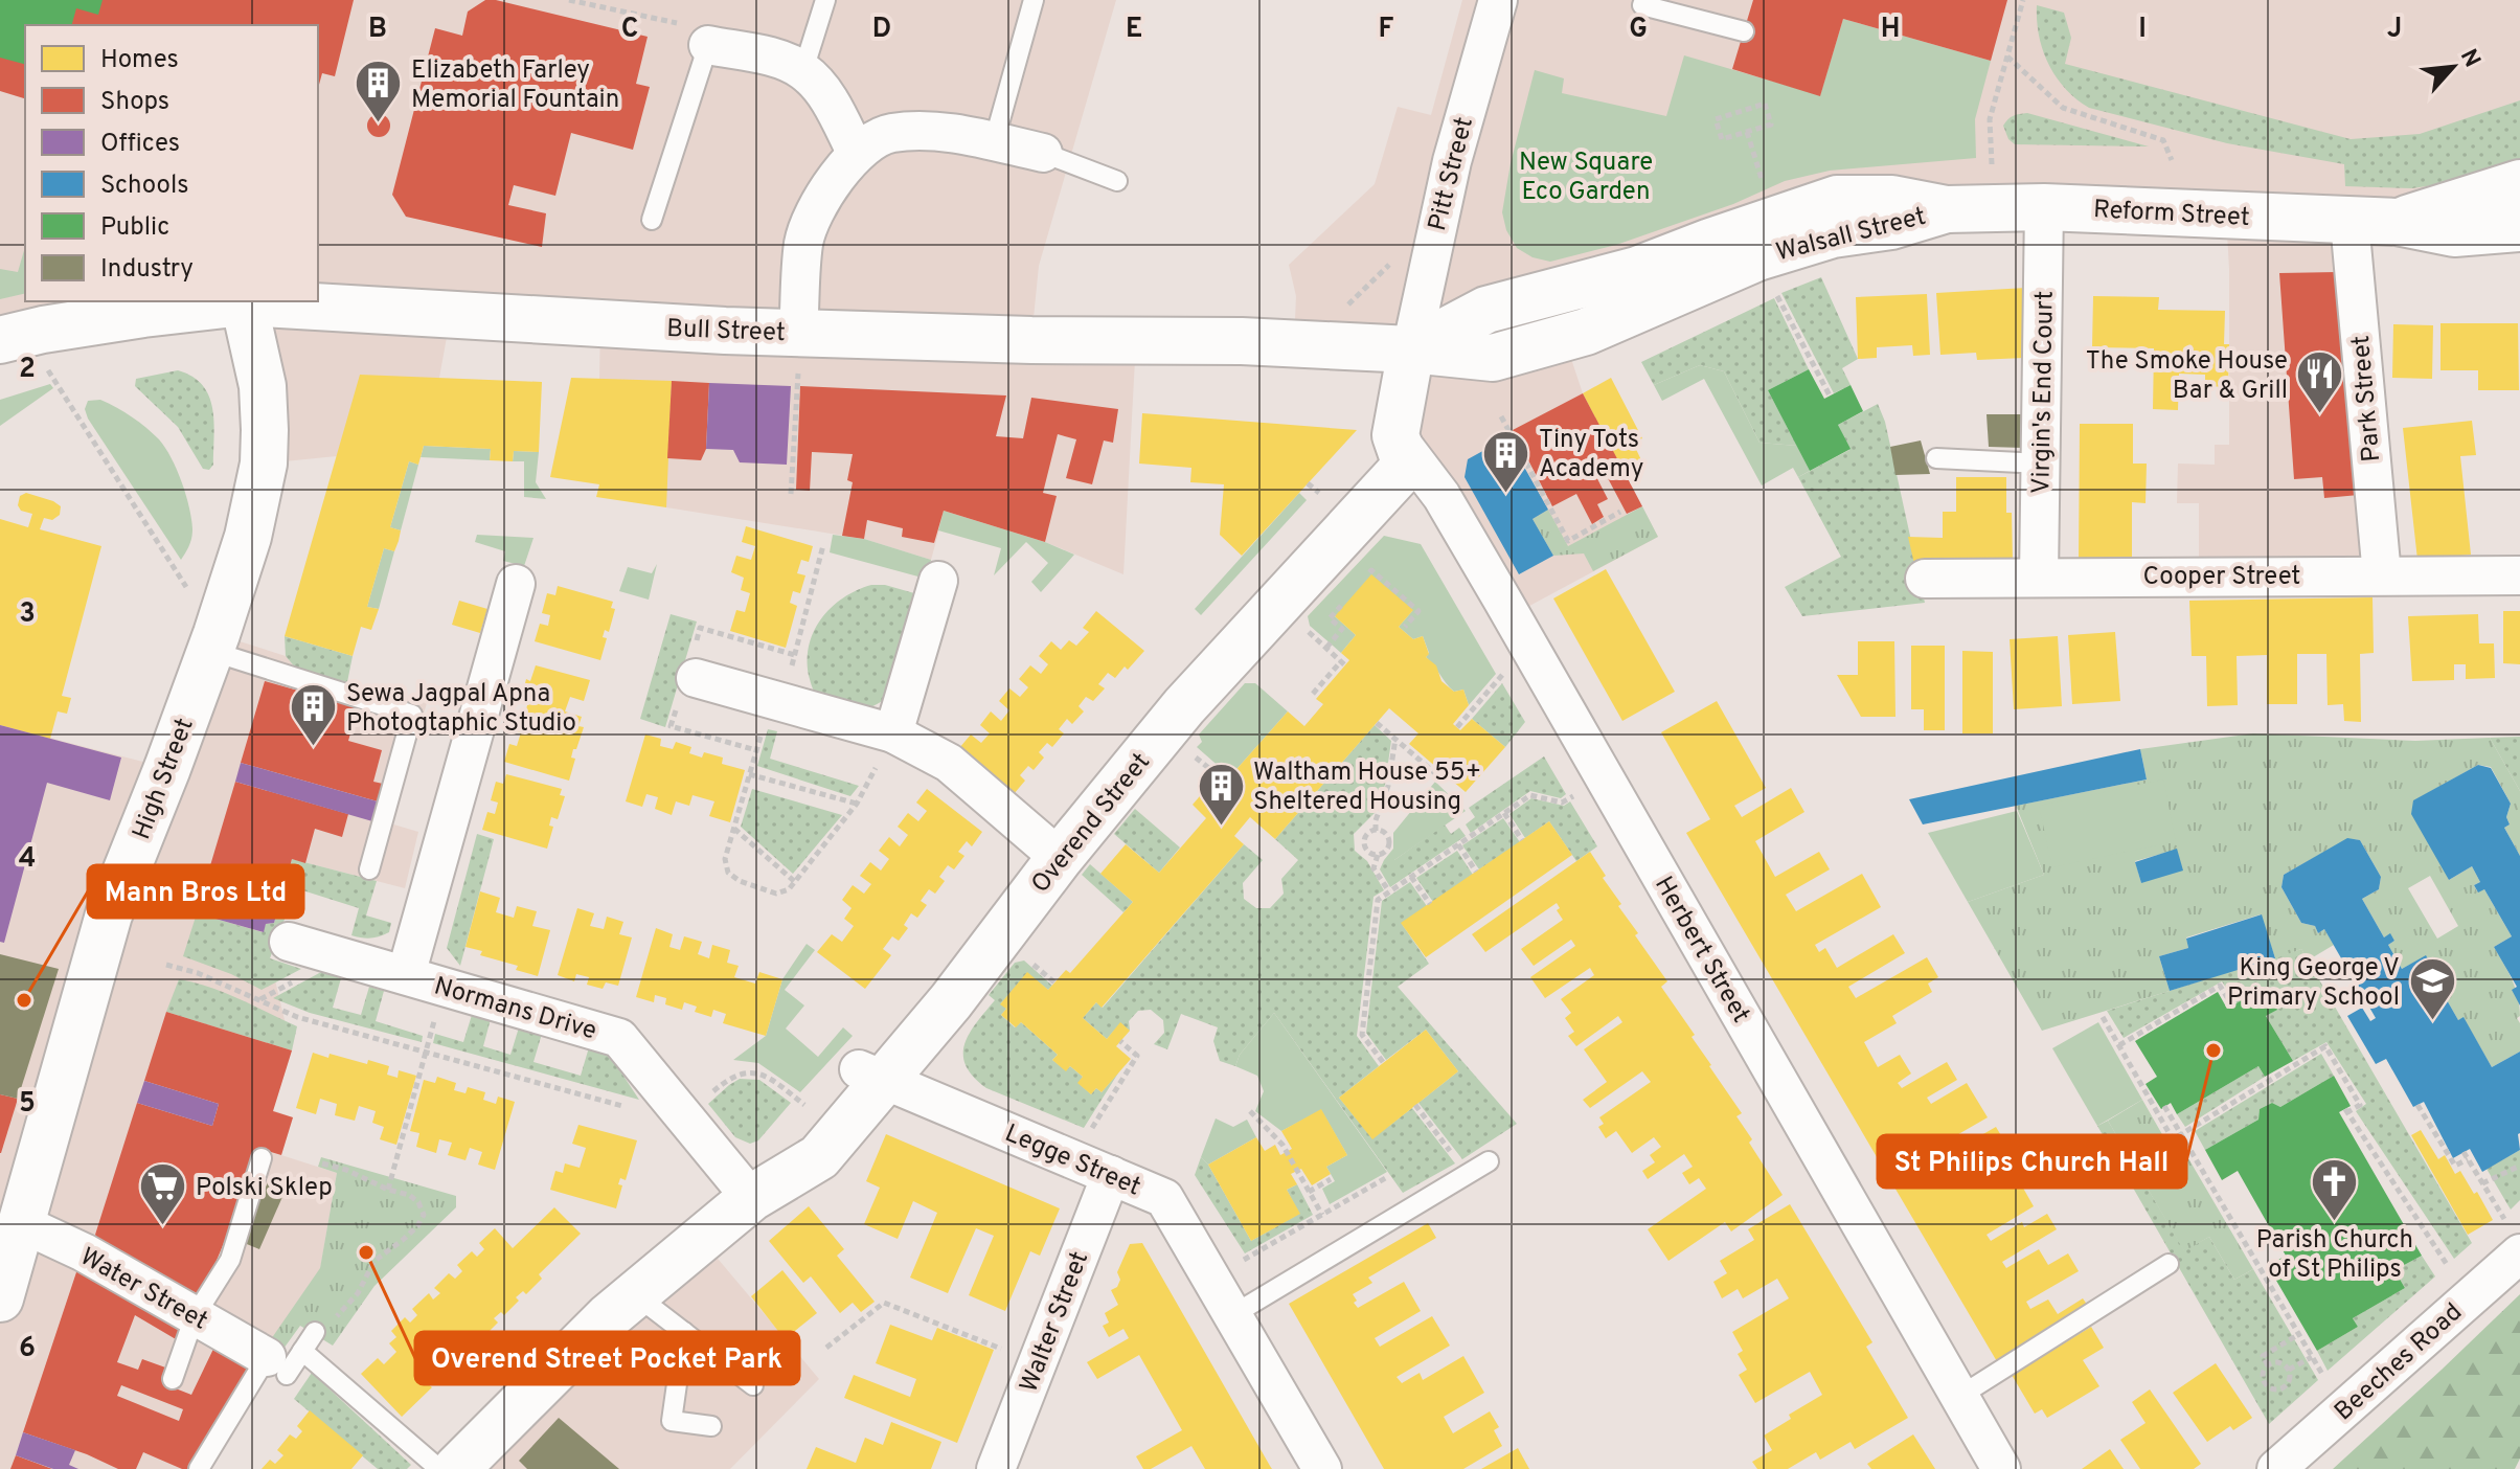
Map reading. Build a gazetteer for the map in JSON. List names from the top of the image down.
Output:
{
  "streets": {
    "street": [
      "Pitt Street",
      "Reform Street",
      "Walsall Street",
      "Bull Street",
      "Virgin's End Court",
      "Park Street",
      "Cooper Street",
      "High Street",
      "Overend Street",
      "Herbert Street",
      "Normans Drive",
      "Legge Street",
      "Water Street",
      "Walter Street",
      "Beeches Road"
    ]
  },
  "crossings": [
    ["Pitt Street", "Walsall Street"],
    ["Pitt Street", "Bull Street"],
    ["Pitt Street", "Overend Street"],
    ["Reform Street", "Walsall Street"],
    ["Reform Street", "Virgin's End Court"],
    ["Reform Street", "Park Street"],
    ["Walsall Street", "Bull Street"],
    ["Walsall Street", "Overend Street"],
    ["Bull Street", "High Street"],
    ["Bull Street", "Overend Street"],
    ["Virgin's End Court", "Cooper Street"],
    ["Park Street", "Cooper Street"],
    ["High Street", "Water Street"],
    ["Overend Street", "Herbert Street"],
    ["Overend Street", "Normans Drive"],
    ["Overend Street", "Legge Street"],
    ["Legge Street", "Walter Street"]
  ],
  "parks": ["New Square Eco Garden"],
  "places": {
    "building": [
      "Elizabeth Farley Memorial Fountain",
      "Tiny Tots Academy",
      "Sewa Jagpal Apna Photogtaphic Studio",
      "Waltham House 55+ Sheltered Housing"
    ],
    "restaurant": ["The Smoke House Bar & Grill"],
    "other": ["Mann Bros Ltd", "St Philips Church Hall", "Overend Street Pocket Park"],
    "school or university": ["King George V Primary School"],
    "church": ["Parish Church of St Philips"],
    "supermarket": ["Polski Sklep"]
  },
  "legend": [
    "Homes",
    "Shops",
    "Offices",
    "Schools",
    "Public",
    "Industry"
  ],
  "north": "top right",
  "grid": {
    "columns": [
      "B",
      "C",
      "D",
      "E",
      "F",
      "G",
      "H",
      "I",
      "J"
    ],
    "rows": [
      "2",
      "3",
      "4",
      "5",
      "6"
    ]
  }
}
